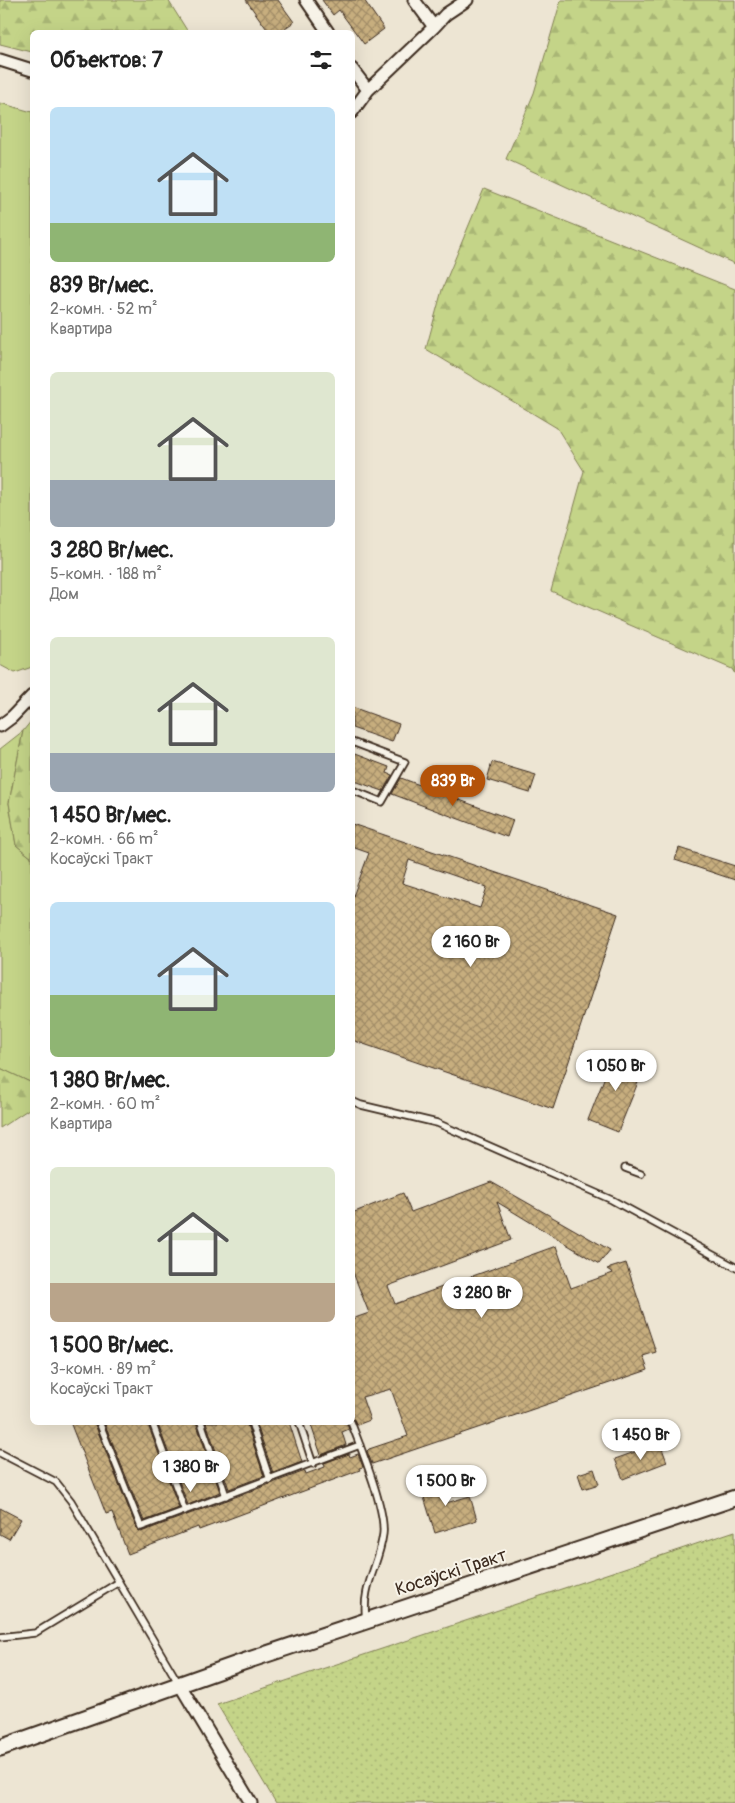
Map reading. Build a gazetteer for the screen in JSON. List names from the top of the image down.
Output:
{
  "streets": {
    "main road": ["Косаўскі Тракт"]
  },
  "page": {
    "heading": "Объектов: 7",
    "list": [
      {
        "name": "839 Br/мес.",
        "note": "2-комн. · 52 m² · Квартира"
      },
      {
        "name": "3 280 Br/мес.",
        "note": "5-комн. · 188 m² · Дом"
      },
      {
        "name": "1 450 Br/мес.",
        "note": "2-комн. · 66 m² · Косаўскі Тракт"
      },
      {
        "name": "1 380 Br/мес.",
        "note": "2-комн. · 60 m² · Квартира"
      },
      {
        "name": "1 500 Br/мес.",
        "note": "3-комн. · 89 m² · Косаўскі Тракт"
      }
    ],
    "price": [
      "839 Br",
      "2 160 Br",
      "1 050 Br",
      "3 280 Br",
      "1 450 Br",
      "1 380 Br",
      "1 500 Br"
    ]
  }
}
